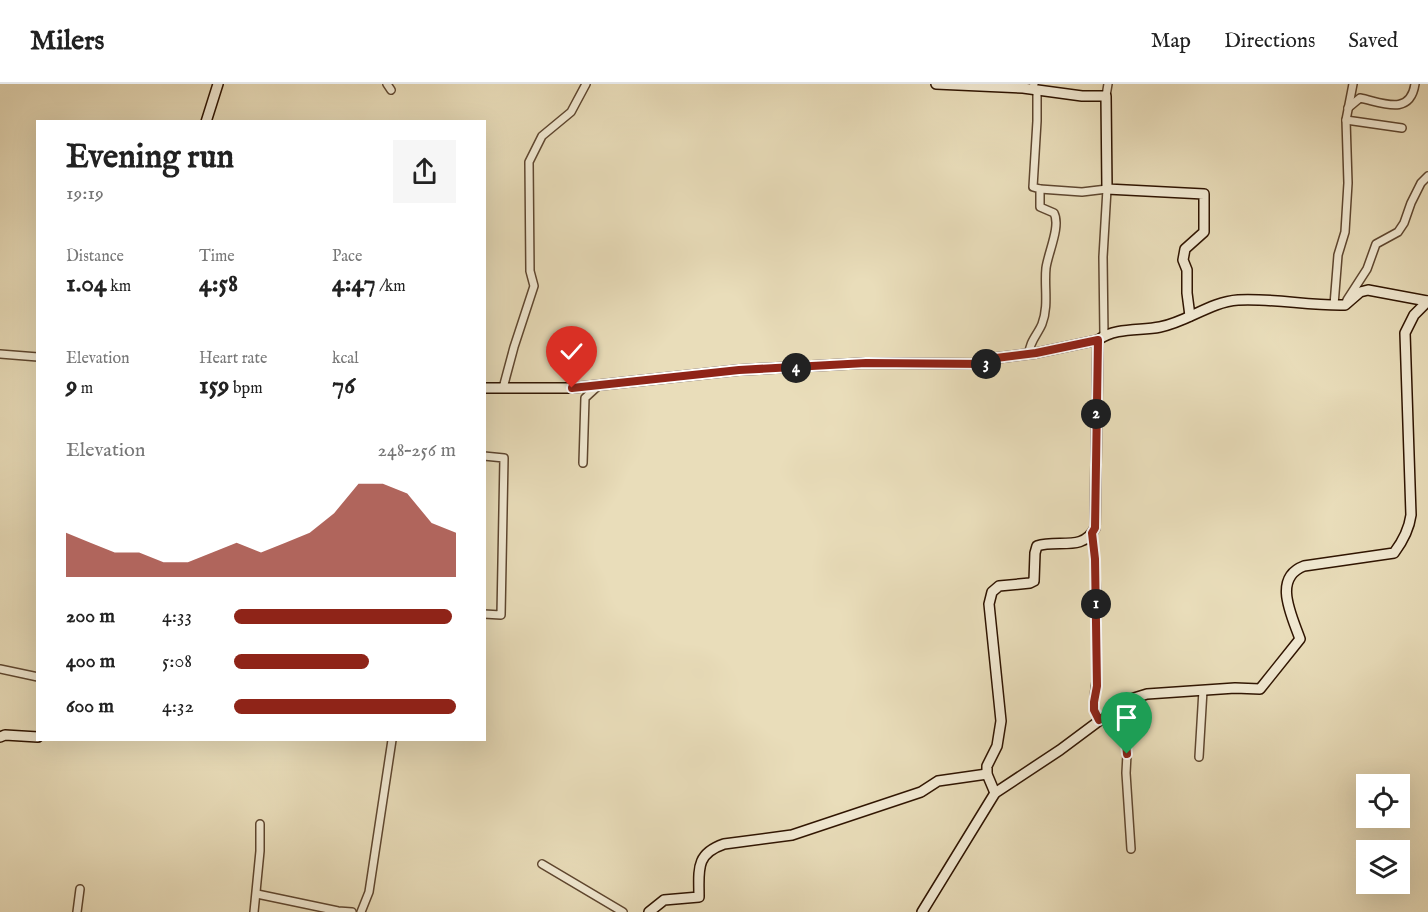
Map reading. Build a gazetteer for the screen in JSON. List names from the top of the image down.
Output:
{
  "page": {
    "header": "Milers",
    "nav": ["Map", "Directions", "Saved"],
    "heading": ["Evening run", "19:19"],
    "stats": [
      ["Distance", "1.04 km"],
      ["Time", "4:58"],
      ["Pace", "4:47 /km"],
      ["Elevation", "9 m"],
      ["Heart rate", "159 bpm"],
      ["kcal", "76"]
    ],
    "pins": [
      "3",
      "4",
      "2",
      "1"
    ],
    "chart": ["Elevation", "248–256 m"],
    "list": [
      {
        "name": "200 m",
        "note": "4:33"
      },
      {
        "name": "400 m",
        "note": "5:08"
      },
      {
        "name": "600 m",
        "note": "4:32"
      }
    ]
  }
}
